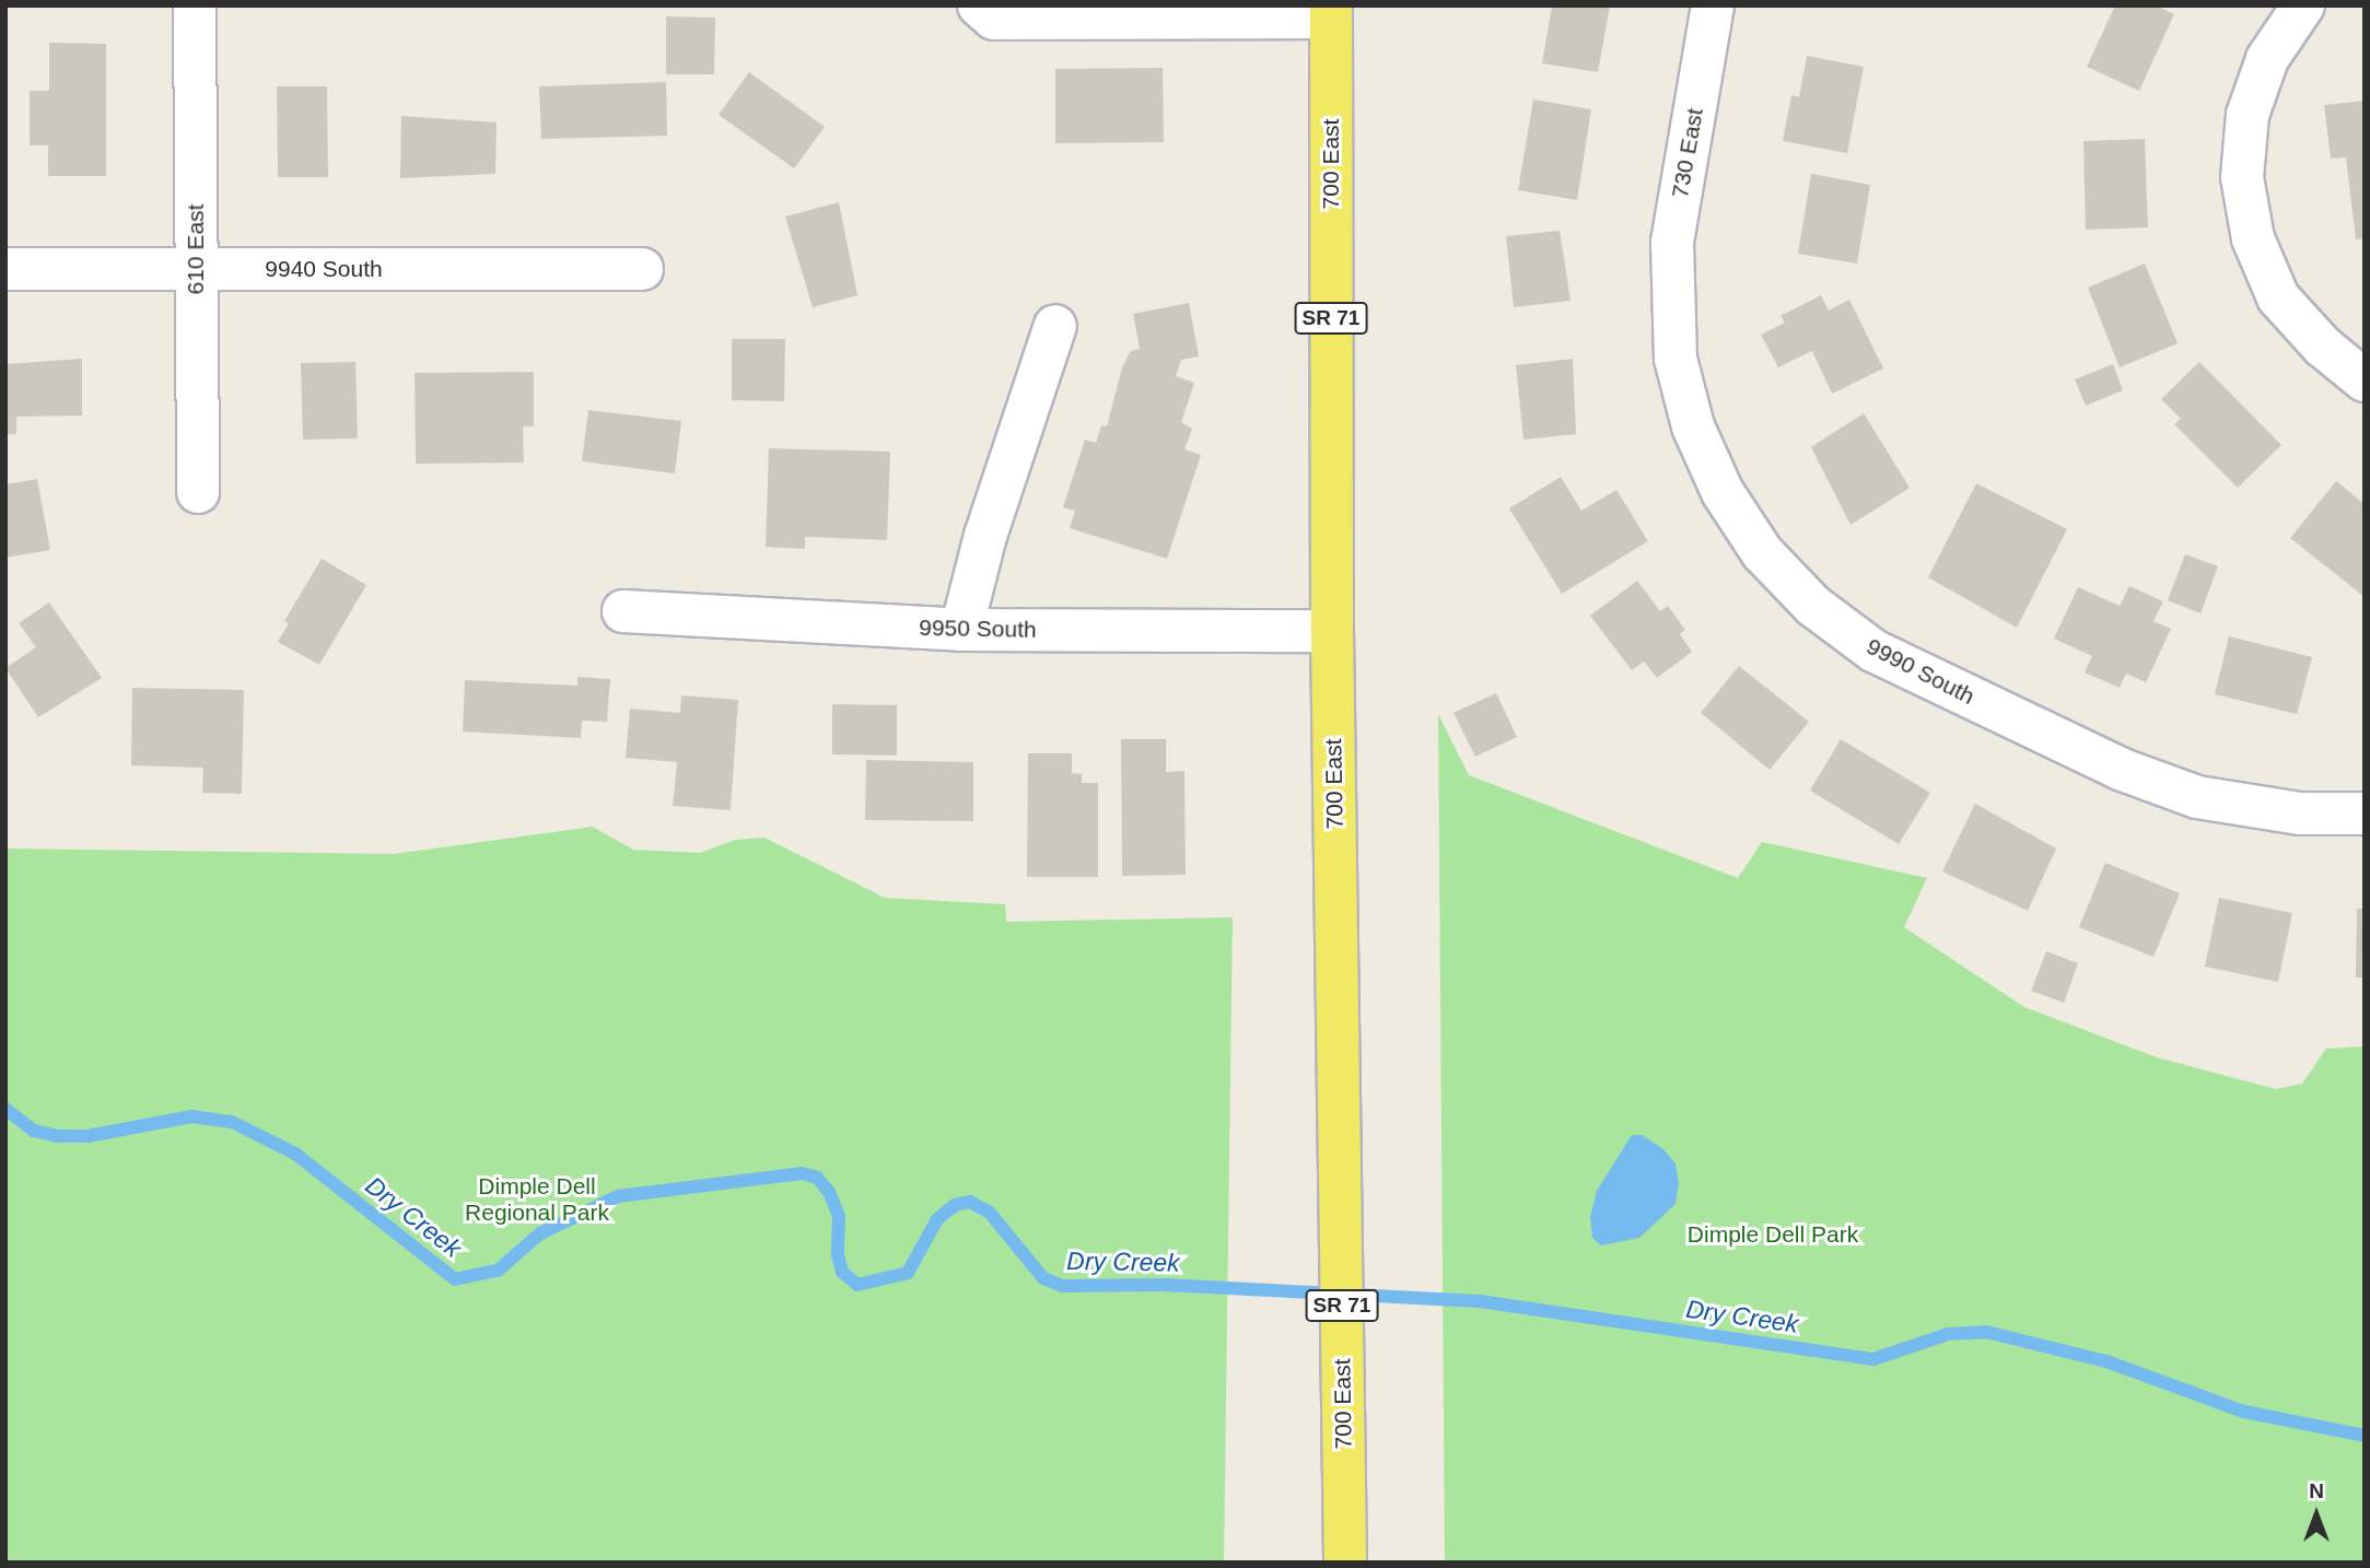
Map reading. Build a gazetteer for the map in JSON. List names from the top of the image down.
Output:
{
  "streets": {
    "main road": ["700 East", "SR 71"],
    "street": [
      "730 East",
      "610 East",
      "9940 South",
      "9950 South",
      "9990 South"
    ]
  },
  "crossings": [
    ["730 East", "9990 South"],
    ["700 East", "9950 South"],
    ["610 East", "9940 South"]
  ],
  "water": ["Dry Creek"],
  "parks": ["Dimple Dell Regional Park", "Dimple Dell Park"],
  "north": "top"
}
